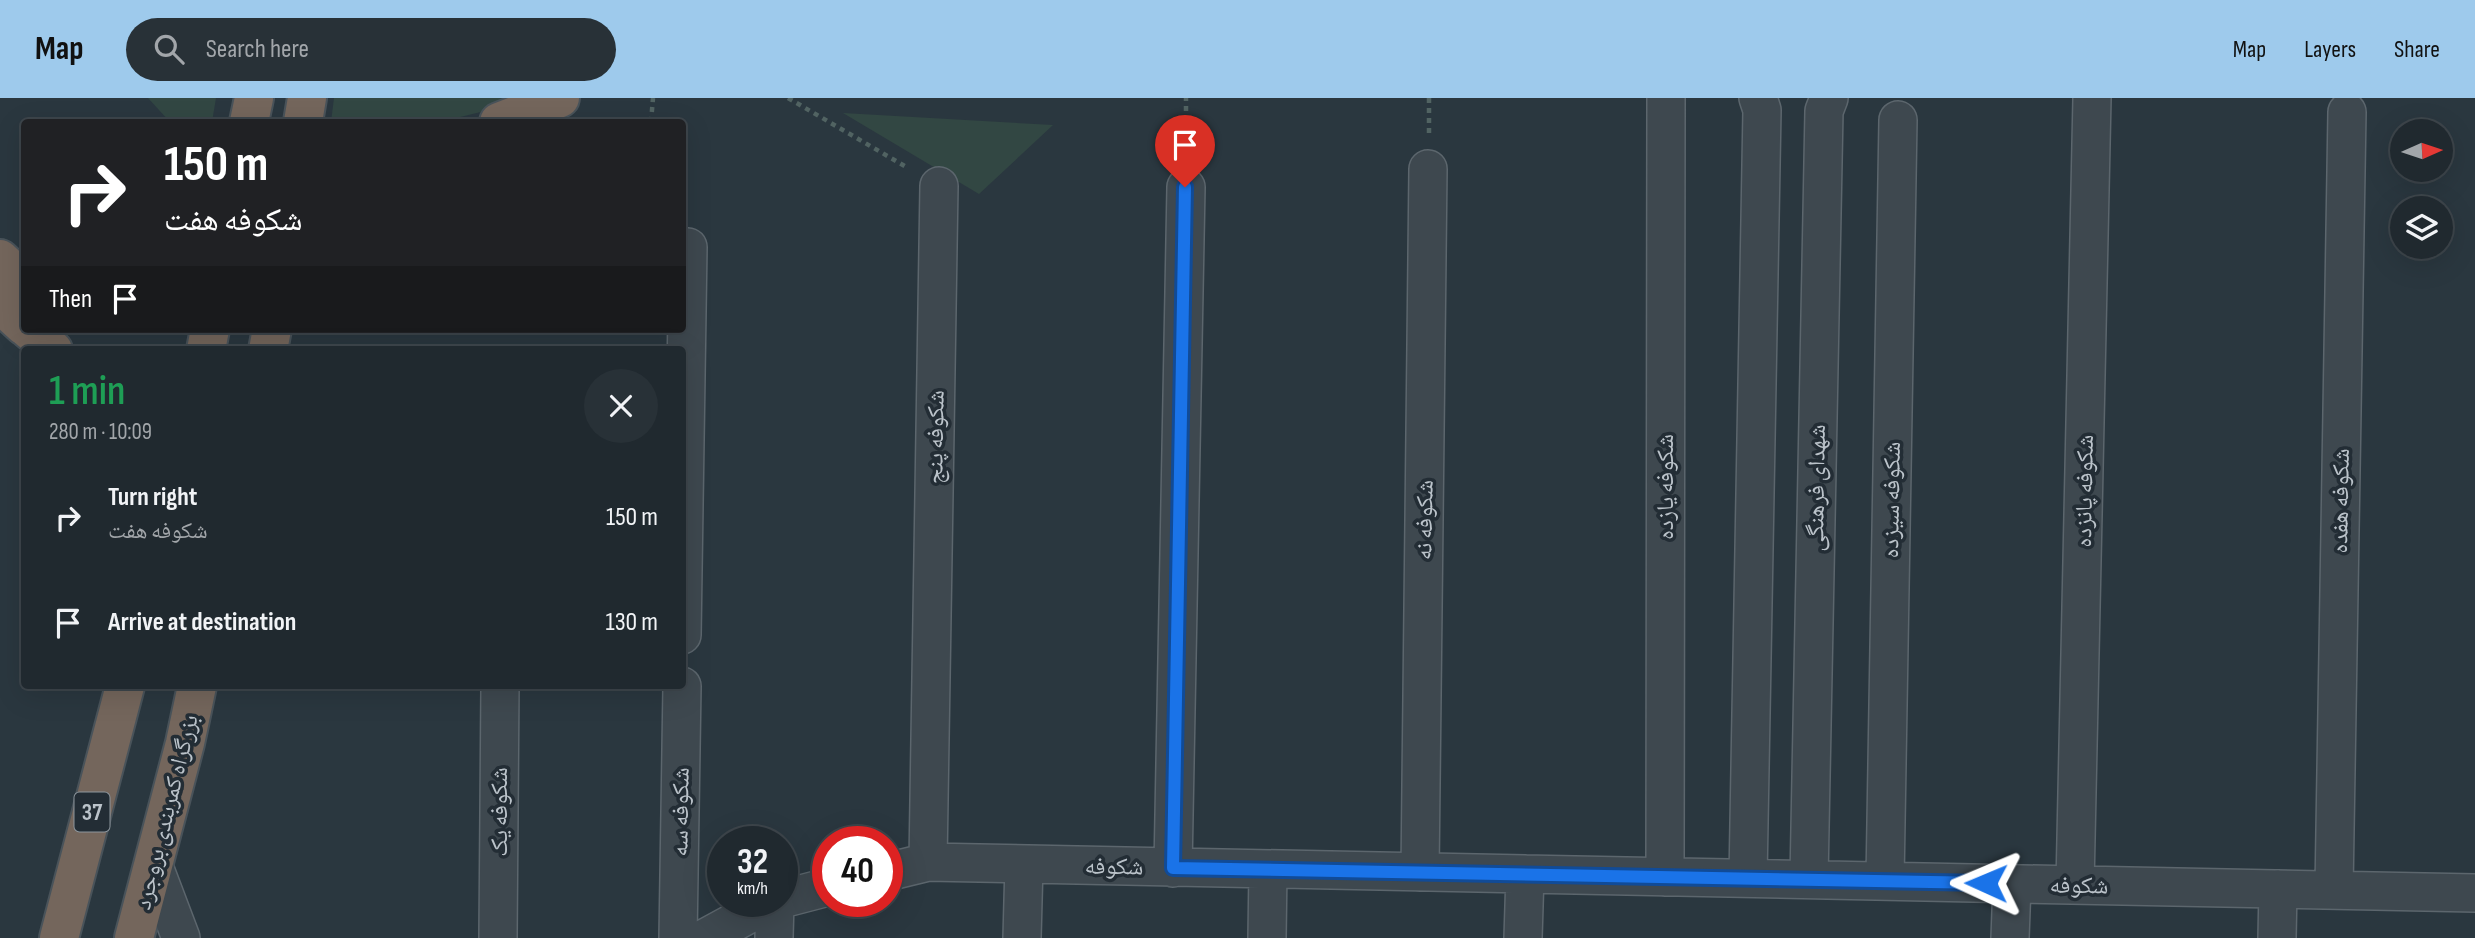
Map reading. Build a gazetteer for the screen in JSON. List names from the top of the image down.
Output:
{
  "streets": {
    "highway": ["37", "بزرگراه کمربندی بروجرد"],
    "street": [
      "شکوفه پنج",
      "شکوفه یازده",
      "شهدای فرهنگی",
      "شکوفه پانزده",
      "شکوفه سیزده",
      "شکوفه هفده",
      "شکوفه نه",
      "شکوفه یک",
      "شکوفه سه",
      "شکوفه"
    ]
  },
  "crossings": [
    ["شکوفه پنج", "شکوفه"],
    ["شکوفه یازده", "شکوفه"],
    ["شهدای فرهنگی", "شکوفه"],
    ["شکوفه پانزده", "شکوفه"],
    ["شکوفه سیزده", "شکوفه"],
    ["شکوفه هفده", "شکوفه"],
    ["شکوفه نه", "شکوفه"]
  ],
  "north": "right",
  "page": {
    "header": "Map",
    "search": "Search here",
    "nav": ["Map", "Layers", "Share"],
    "turn": ["150 m", "شکوفه هفت"],
    "then": "Then",
    "heading": ["1 min", "280 m · 10:09"],
    "list": [
      {
        "name": "Turn right",
        "note": "شکوفه هفت",
        "value": "150 m"
      },
      {
        "name": "Arrive at destination",
        "value": "130 m"
      }
    ],
    "speed": "32 km/h",
    "limit": "40"
  }
}
